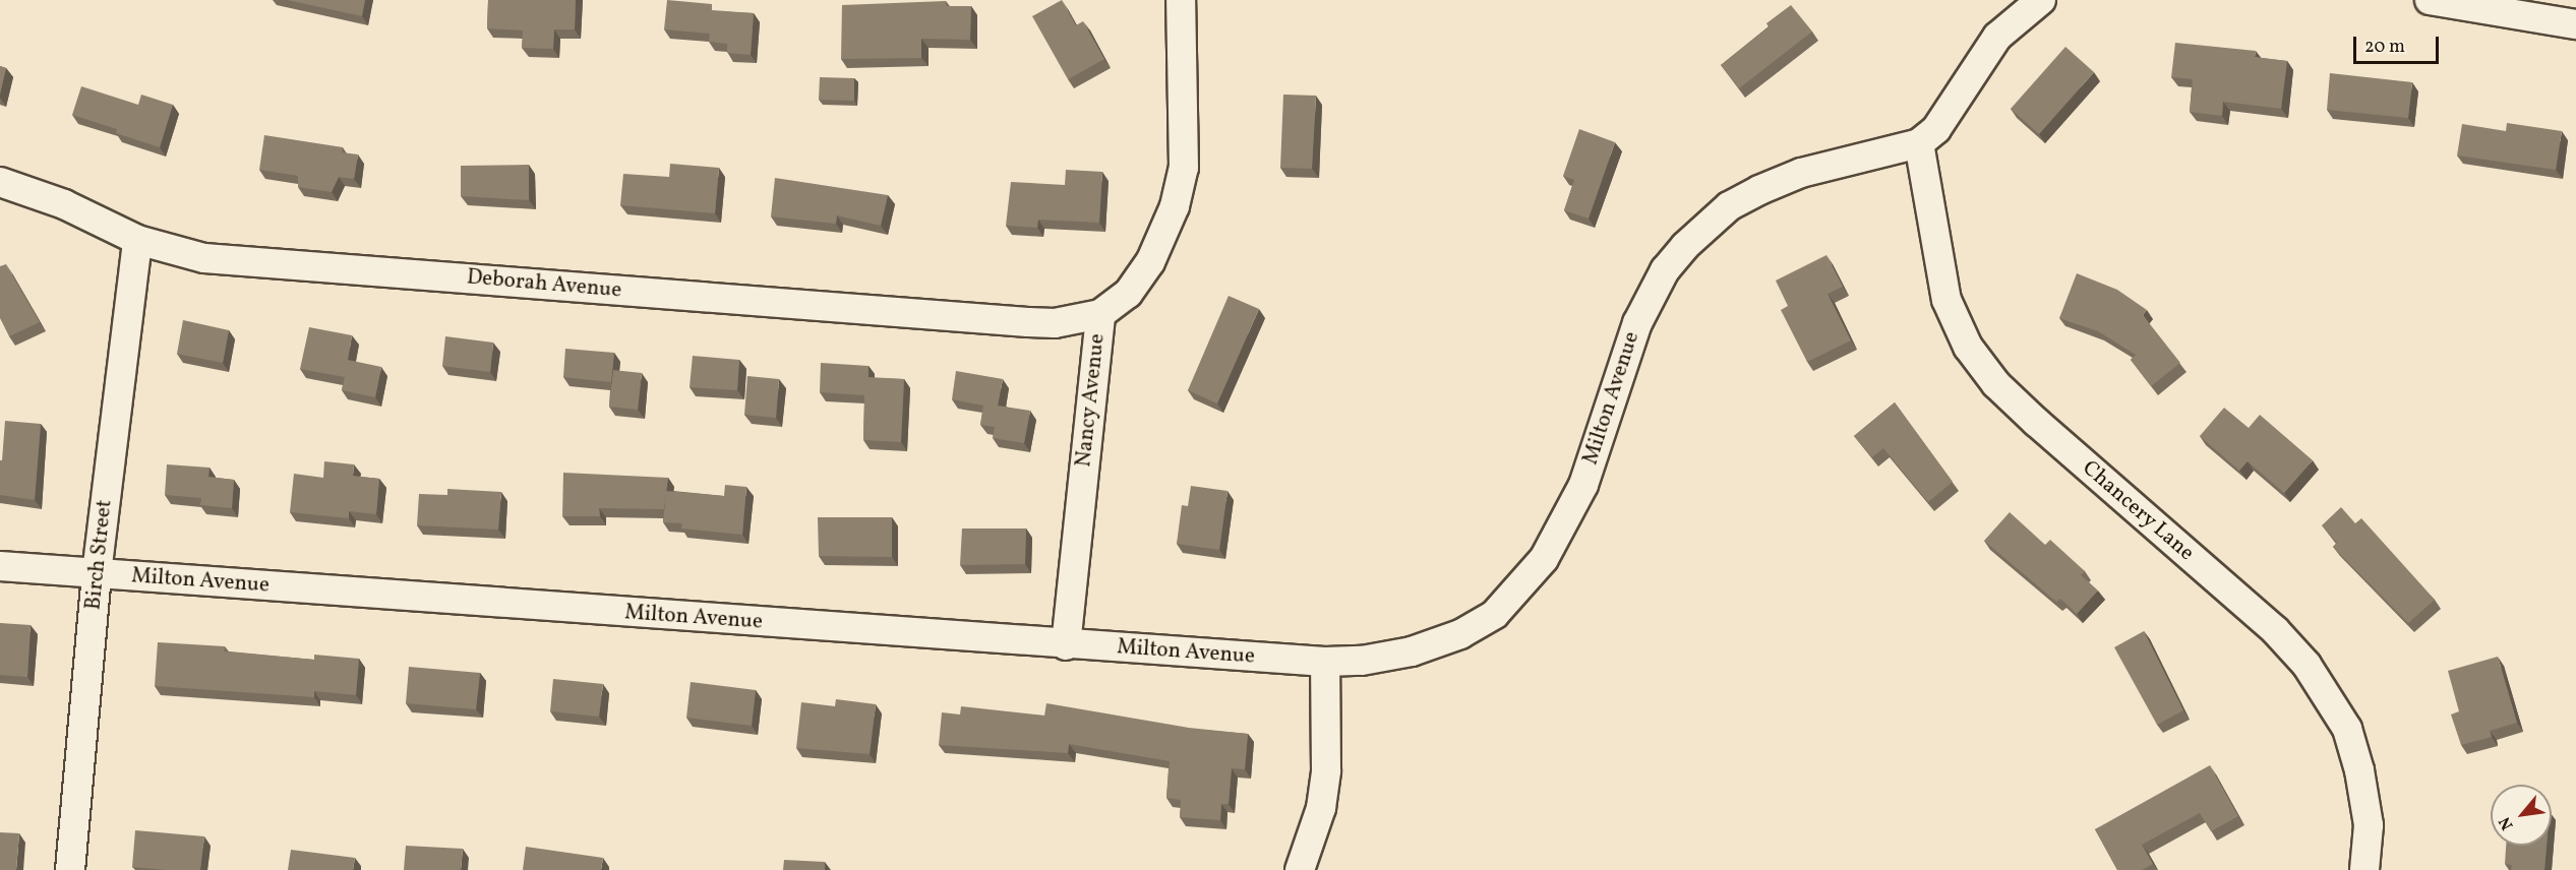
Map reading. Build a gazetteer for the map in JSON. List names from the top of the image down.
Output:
{
  "streets": {
    "street": [
      "Deborah Avenue",
      "Milton Avenue",
      "Nancy Avenue",
      "Chancery Lane",
      "Birch Street"
    ]
  },
  "crossings": [
    ["Deborah Avenue", "Nancy Avenue"],
    ["Deborah Avenue", "Birch Street"],
    ["Milton Avenue", "Nancy Avenue"],
    ["Milton Avenue", "Chancery Lane"],
    ["Milton Avenue", "Birch Street"]
  ],
  "scale_bar": "20 m",
  "north": "bottom left"
}
